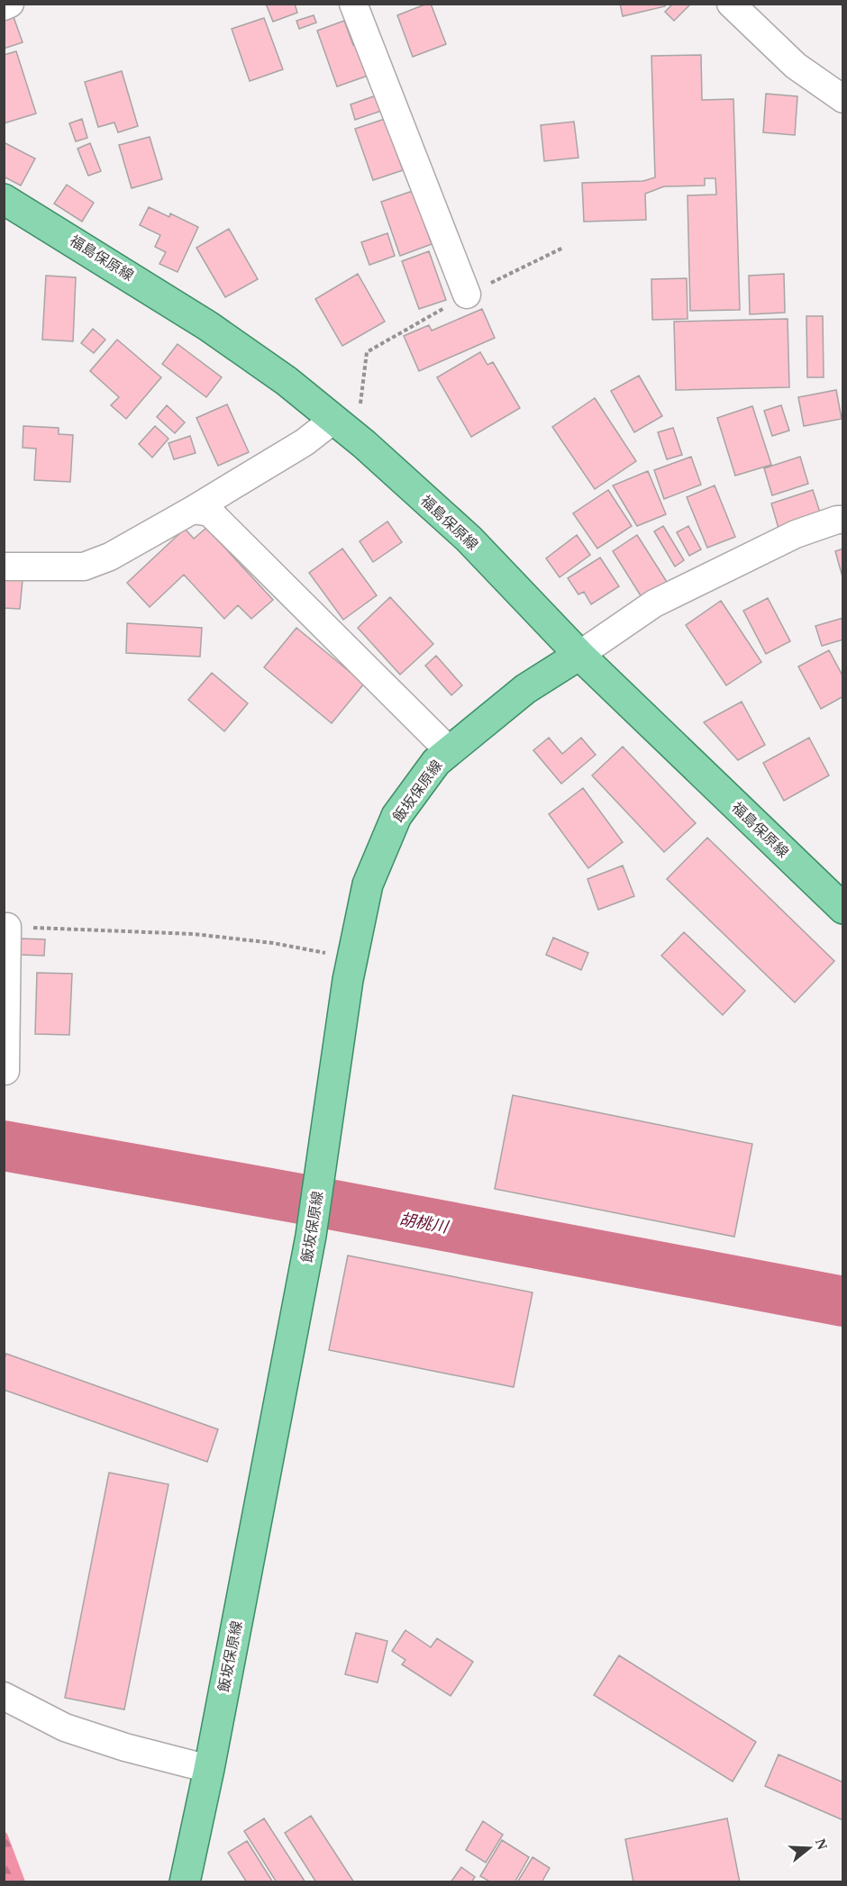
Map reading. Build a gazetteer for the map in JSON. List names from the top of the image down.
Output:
{
  "streets": {
    "main road": ["福島保原線", "飯坂保原線"]
  },
  "crossings": [
    ["福島保原線", "飯坂保原線"]
  ],
  "water": ["胡桃川"],
  "north": "right"
}
